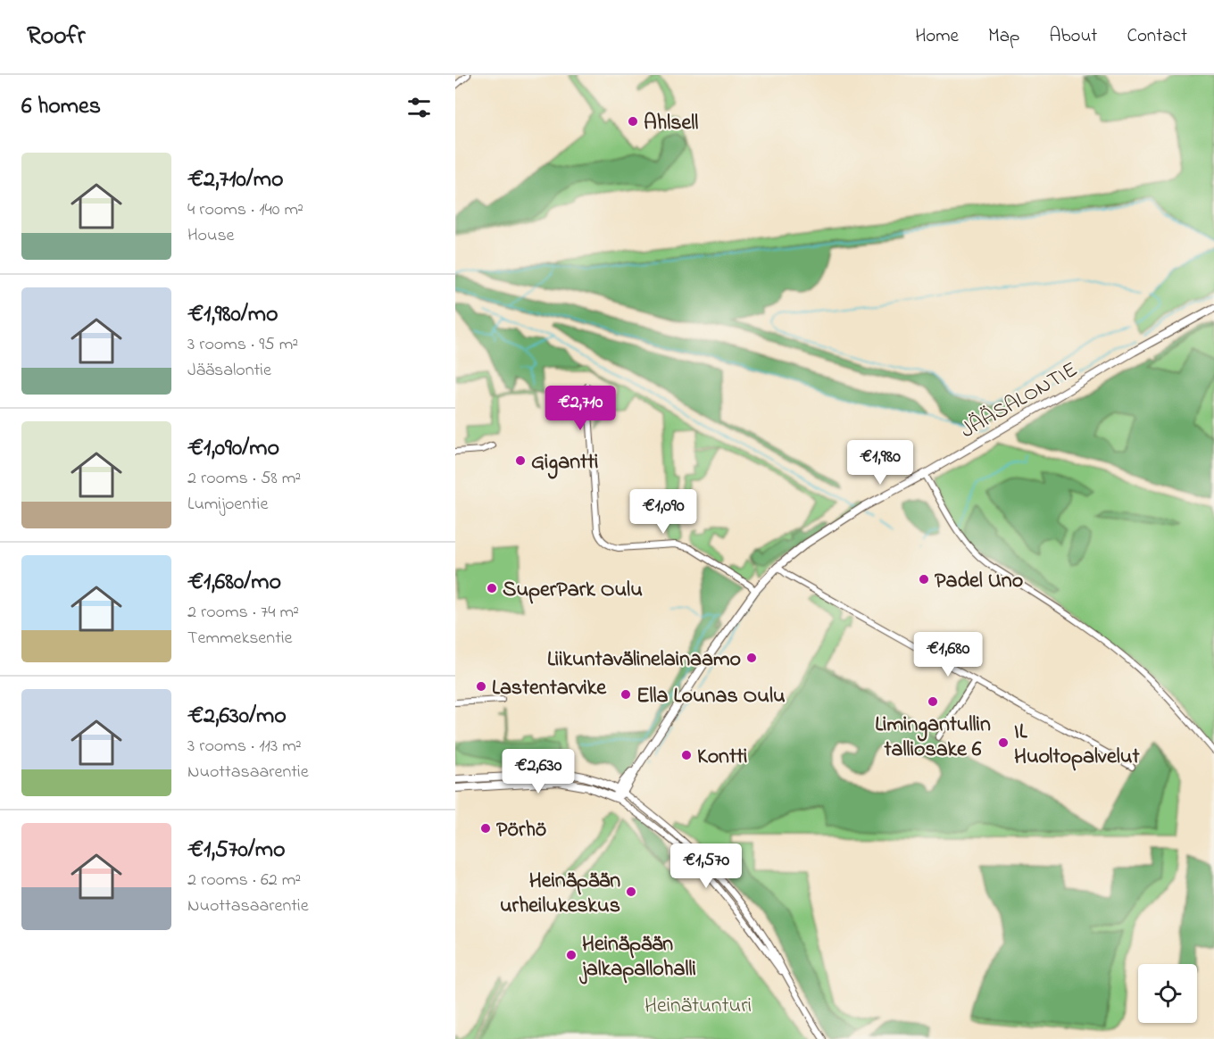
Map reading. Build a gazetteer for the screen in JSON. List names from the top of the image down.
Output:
{
  "streets": {
    "main road": ["JÄÄSALONTIE"]
  },
  "parks": ["Heinätunturi"],
  "places": [
    "Ahlsell",
    "Gigantti",
    "Padel Uno",
    "SuperPark Oulu",
    "Liikuntavälinelainaamo",
    "Lastentarvike",
    "Ella Lounas Oulu",
    "Limingantullin talliosake 6",
    "IL Huoltopalvelut",
    "Kontti",
    "Pörhö",
    "Heinäpään urheilukeskus",
    "Heinäpään jalkapallohalli"
  ],
  "page": {
    "header": "Roofr",
    "nav": [
      "Home",
      "Map",
      "About",
      "Contact"
    ],
    "heading": "6 homes",
    "list": [
      {
        "name": "€2,710/mo",
        "note": "4 rooms · 140 m² · House"
      },
      {
        "name": "€1,980/mo",
        "note": "3 rooms · 95 m² · Jääsalontie"
      },
      {
        "name": "€1,090/mo",
        "note": "2 rooms · 58 m² · Lumijoentie"
      },
      {
        "name": "€1,680/mo",
        "note": "2 rooms · 74 m² · Temmeksentie"
      },
      {
        "name": "€2,630/mo",
        "note": "3 rooms · 113 m² · Nuottasaarentie"
      },
      {
        "name": "€1,570/mo",
        "note": "2 rooms · 62 m² · Nuottasaarentie"
      }
    ],
    "price": [
      "€2,710",
      "€1,980",
      "€1,090",
      "€1,680",
      "€2,630",
      "€1,570"
    ]
  }
}
